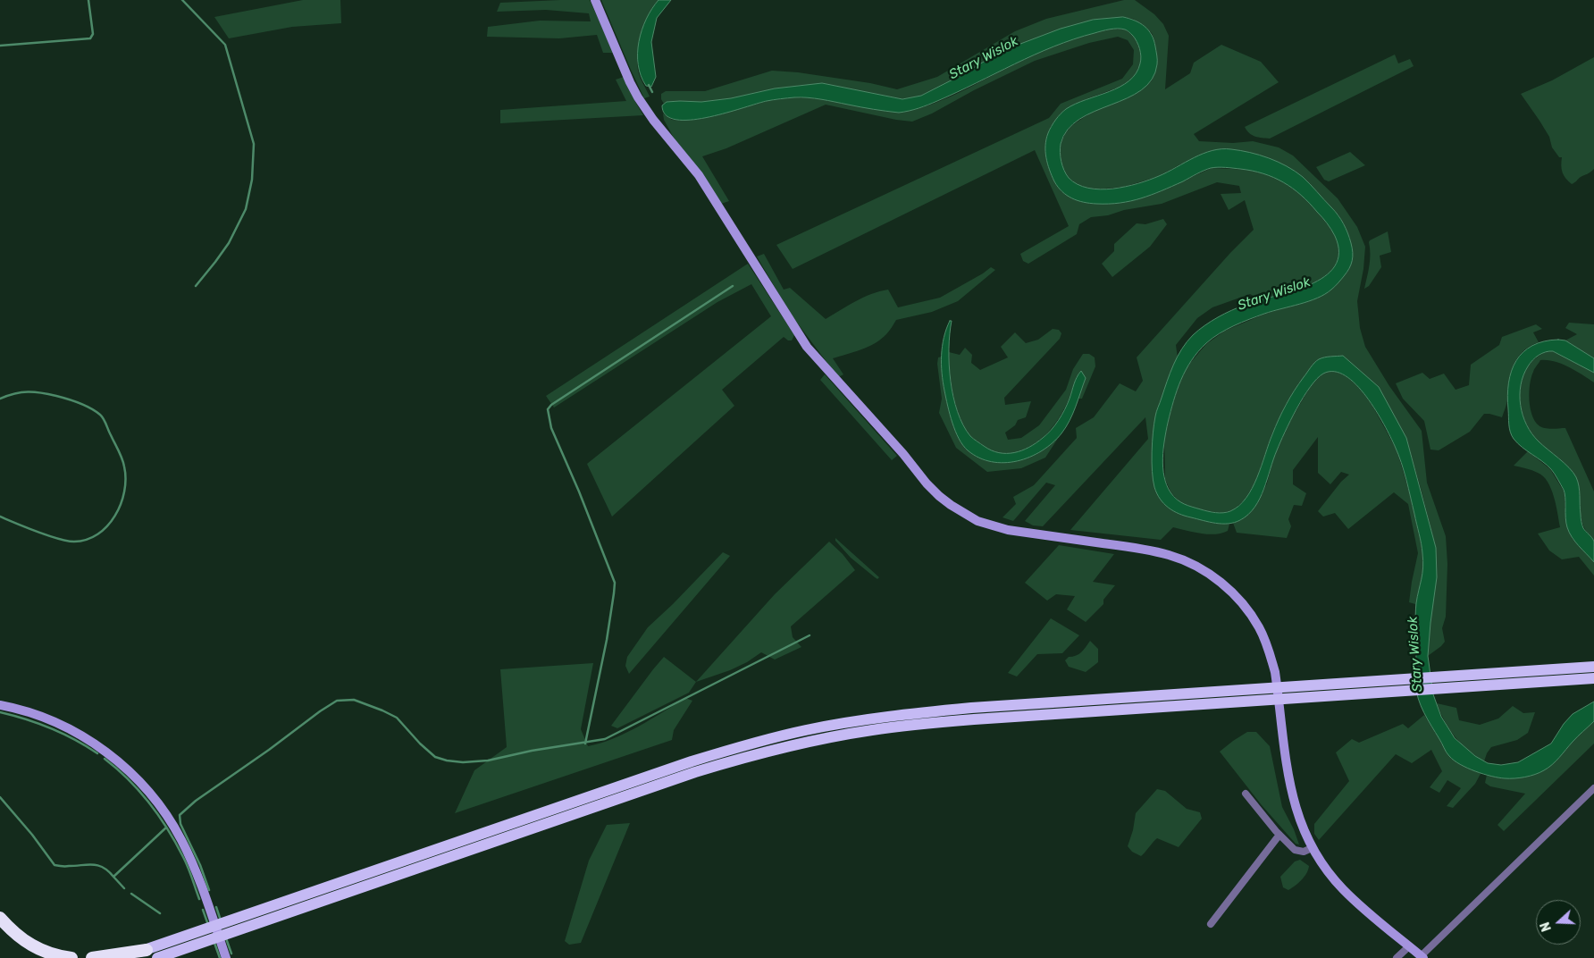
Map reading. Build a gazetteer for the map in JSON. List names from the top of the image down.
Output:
{
  "water": ["Stary Wislok"],
  "north": "left"
}
